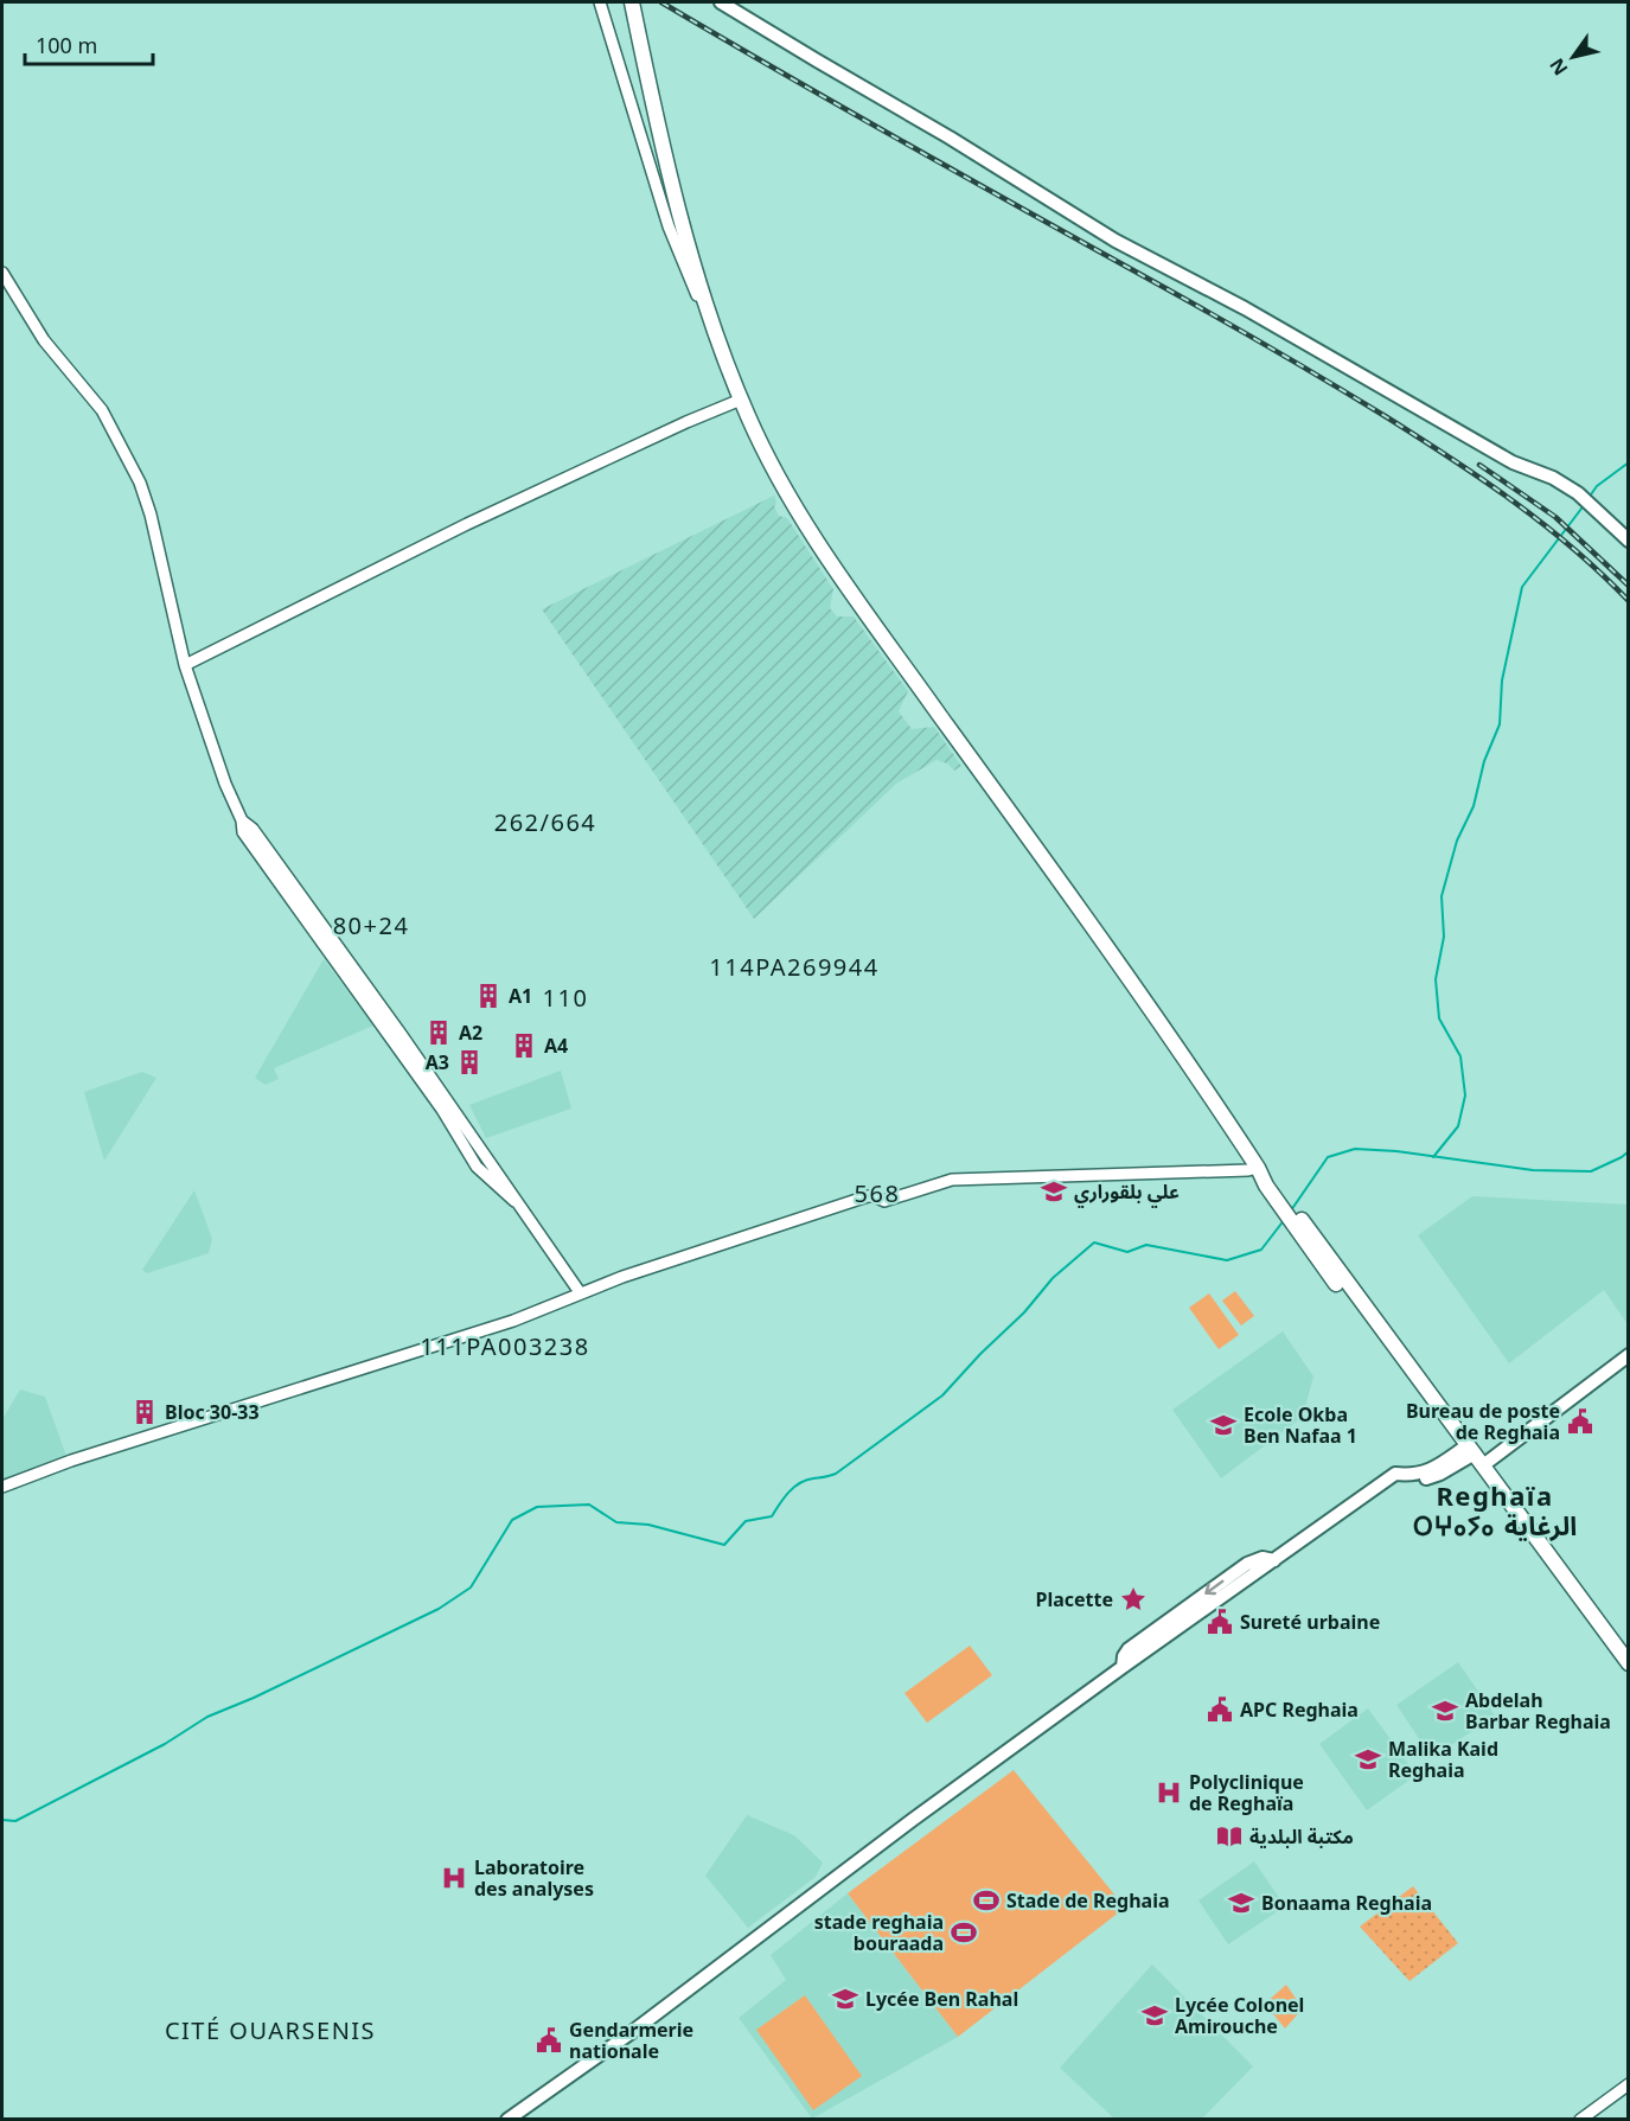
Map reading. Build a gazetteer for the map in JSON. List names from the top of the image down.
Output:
{
  "districts": [
    "262/664",
    "80+24",
    "114PA269944",
    "110",
    "568",
    "111PA003238",
    "Reghaïa ⵔⵖⴰⵢⴰ الرغاية",
    "CITÉ OUARSENIS"
  ],
  "places": {
    "building": [
      "A1",
      "A2",
      "A4",
      "A3",
      "Bloc 30-33"
    ],
    "school or university": [
      "علي بلقوراري",
      "Ecole Okba Ben Nafaa 1",
      "Abdelah Barbar Reghaia",
      "Malika Kaid Reghaia",
      "Bonaama Reghaia",
      "Lycée Ben Rahal",
      "Lycée Colonel Amirouche"
    ],
    "public building": [
      "Bureau de poste de Reghaia",
      "Sureté urbaine",
      "APC Reghaia",
      "Gendarmerie nationale"
    ],
    "place": ["Placette"],
    "hospital": ["Polyclinique de Reghaïa", "Laboratoire des analyses"],
    "library": ["مكتبة البلدية"],
    "sports": ["Stade de Reghaia", "stade reghaia bouraada"]
  },
  "scale_bar": "100 m",
  "north": "bottom left"
}
